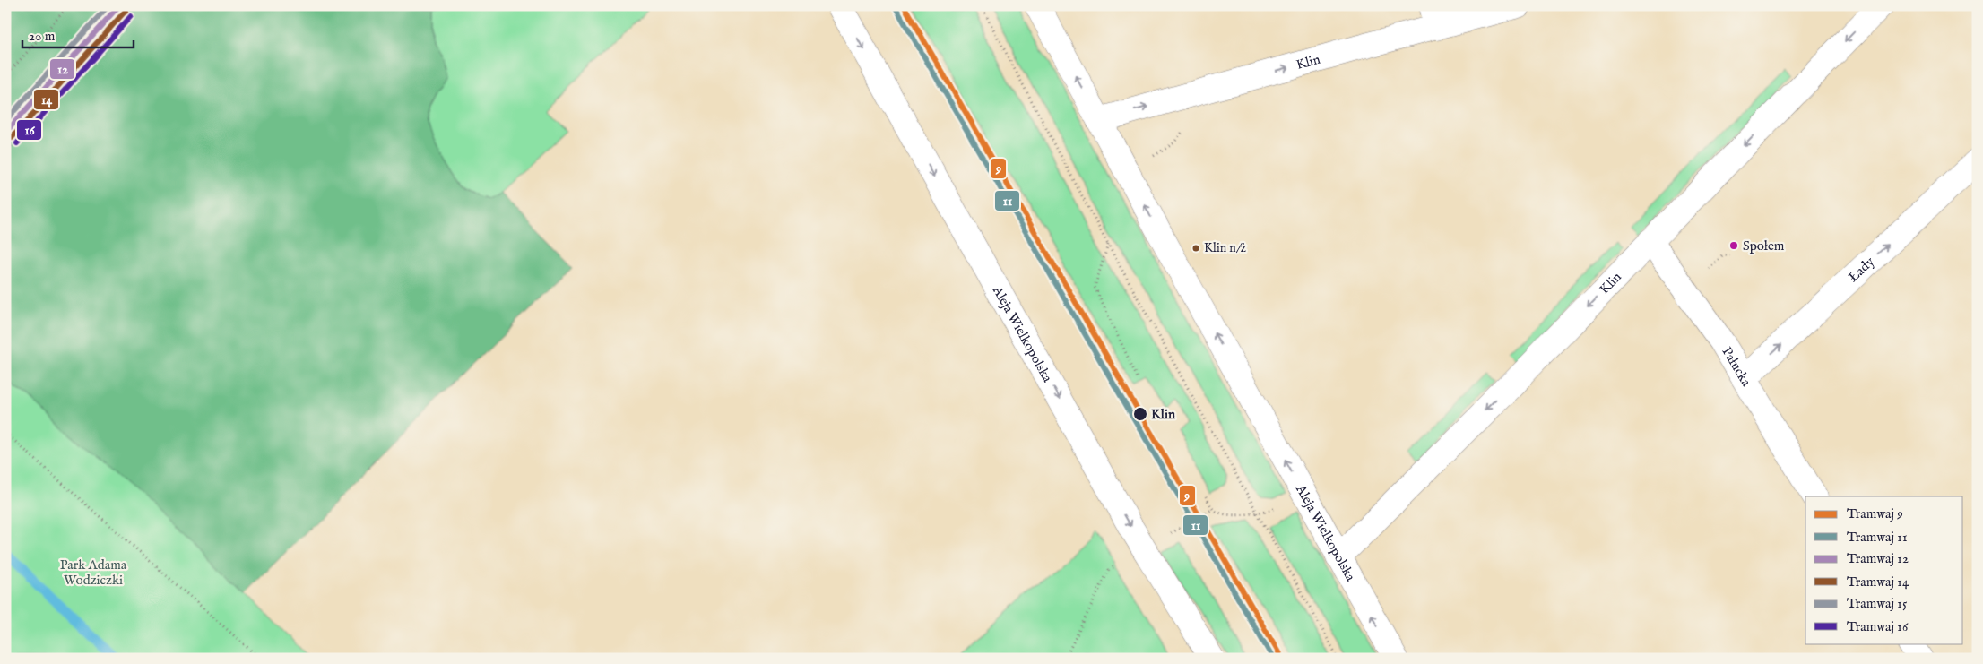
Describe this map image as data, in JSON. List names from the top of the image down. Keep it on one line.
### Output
{"streets":{"street":["Klin","Łady","Aleja Wielkopolska","Pałucka"]},"crossings":[["Klin","Aleja Wielkopolska"],["Klin","Pałucka"],["Łady","Pałucka"]],"one_way":["Łady"],"parks":["Park Adama Wodziczki"],"places":["Społem","Klin n/ż","Klin"],"lines":["tram line 9","tram line 12","tram line 15","tram line 11","tram line 14","tram line 16"],"legend":["Tramwaj 9","Tramwaj 11","Tramwaj 12","Tramwaj 14","Tramwaj 15","Tramwaj 16"],"scale_bar":"20 m"}
